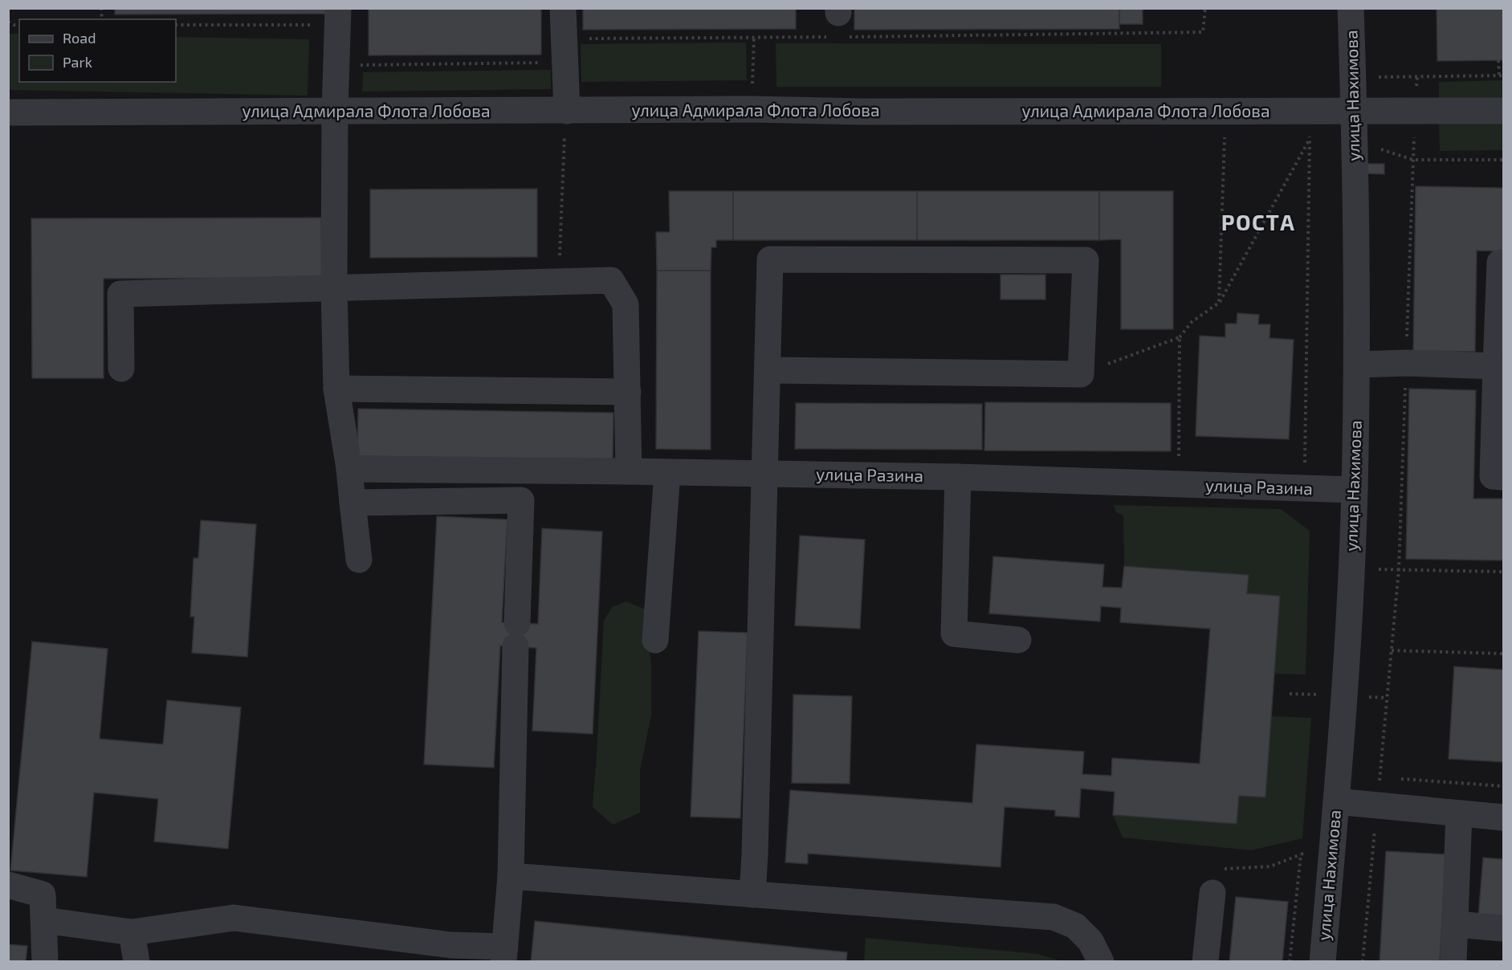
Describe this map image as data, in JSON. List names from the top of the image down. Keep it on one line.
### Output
{"streets":{"street":["улица Нахимова","улица Адмирала Флота Лобова","улица Разина"]},"crossings":[["улица Нахимова","улица Адмирала Флота Лобова"],["улица Нахимова","улица Разина"]],"districts":["РОСТА"],"legend":["Road","Park"]}
